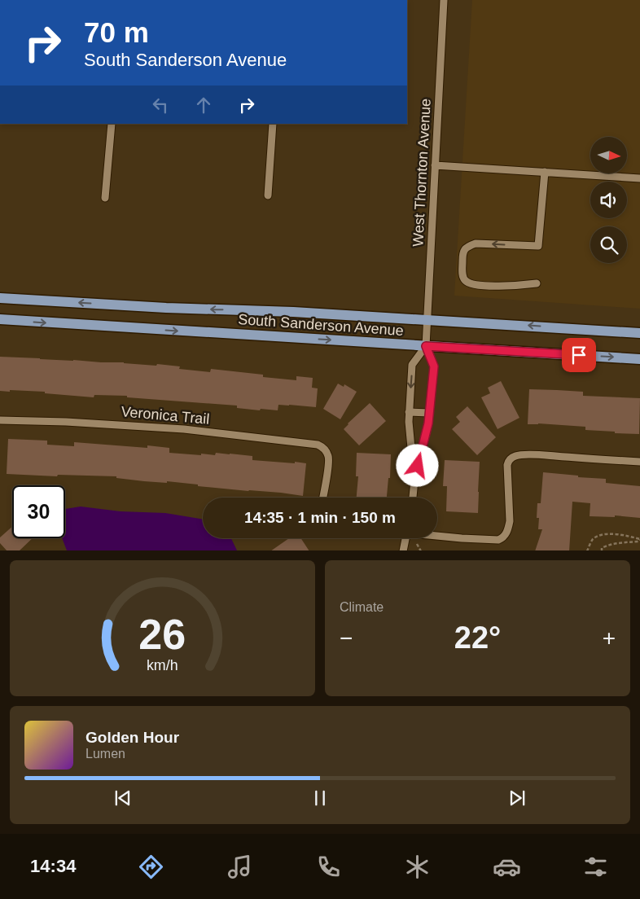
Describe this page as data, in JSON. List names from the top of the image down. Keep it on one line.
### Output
{"streets":{"main road":["South Sanderson Avenue"],"street":["West Thornton Avenue","Veronica Trail"]},"crossings":[["West Thornton Avenue","South Sanderson Avenue"]],"north":"right","page":{"turn":["70 m","South Sanderson Avenue"],"limit":"30","trip":"14:35 · 1 min · 150 m","tile":"Climate","heat":["−","22°","+"],"song":["Golden Hour","Lumen"],"tabs":"14:34","gauge":["26","km/h"]}}
